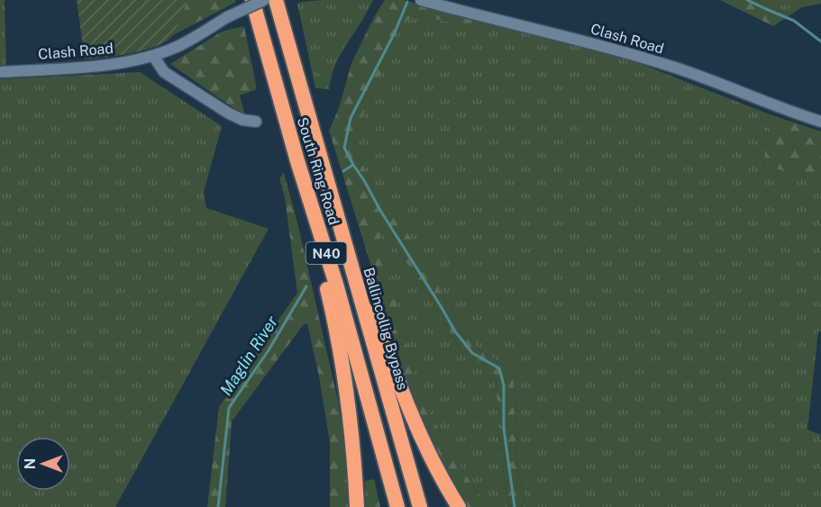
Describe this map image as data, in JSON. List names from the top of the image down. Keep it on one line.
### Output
{"streets":{"highway":["South Ring Road","N40","Ballincollig Bypass"],"street":["Clash Road"]},"crossings":[["South Ring Road","Ballincollig Bypass"]],"water":["Maglin River"],"north":"left"}
